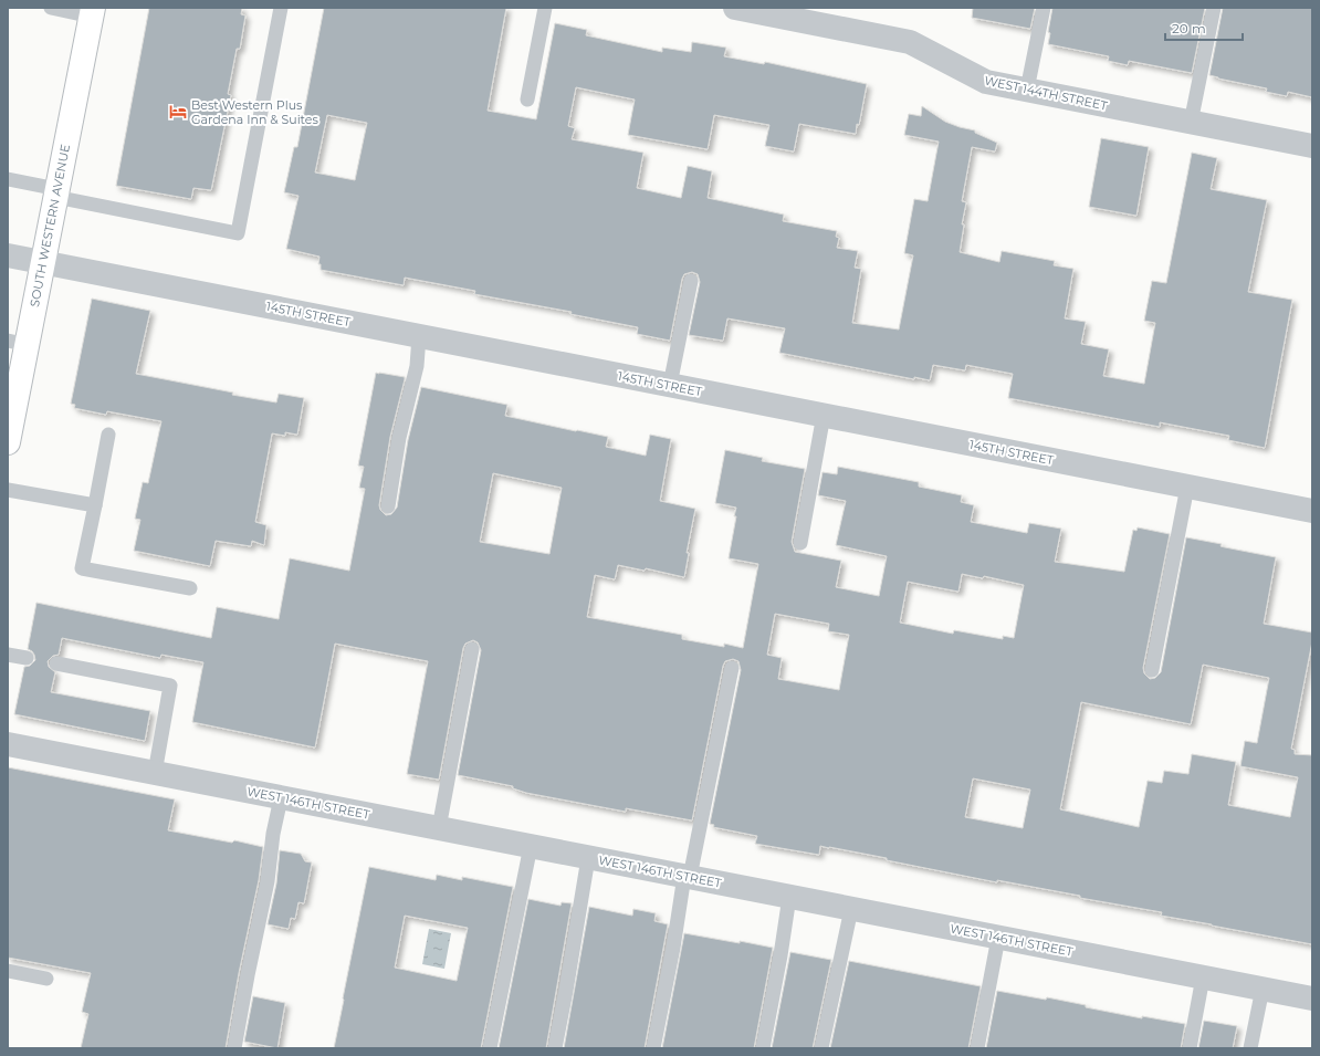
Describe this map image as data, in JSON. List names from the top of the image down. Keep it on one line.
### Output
{"streets":{"main road":["SOUTH WESTERN AVENUE"],"street":["WEST 144TH STREET","145TH STREET","WEST 146TH STREET"]},"crossings":[["SOUTH WESTERN AVENUE","145TH STREET"]],"places":{"hotel":["Best Western Plus Gardena Inn & Suites"]},"scale_bar":"20 m"}
